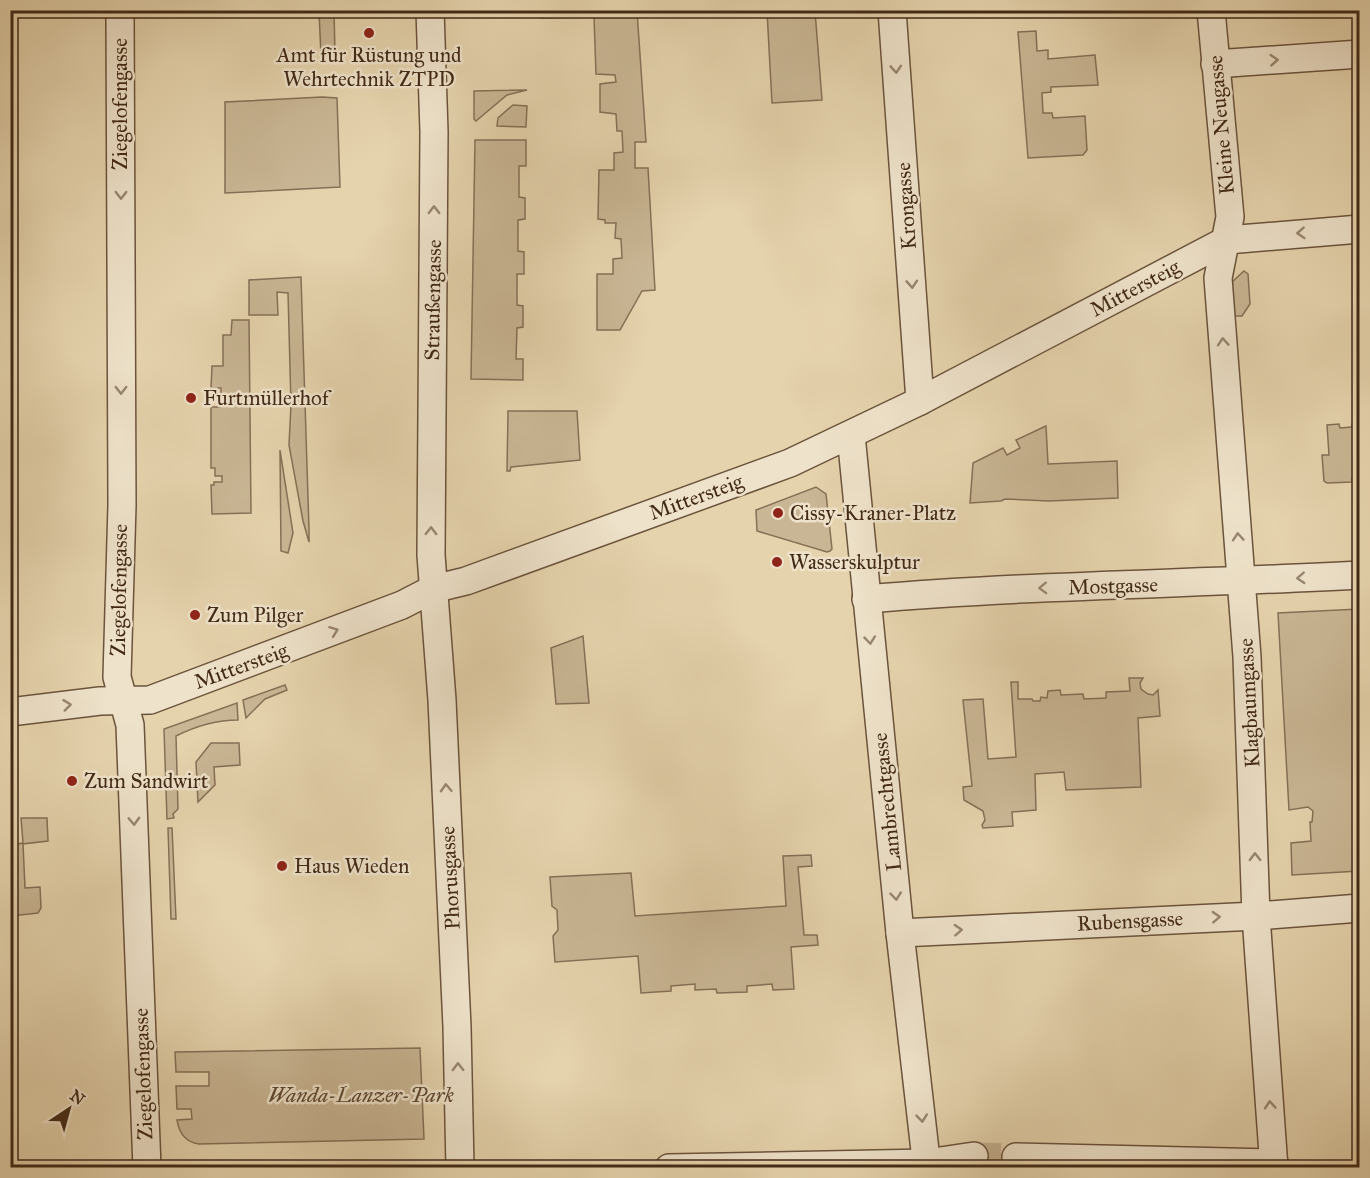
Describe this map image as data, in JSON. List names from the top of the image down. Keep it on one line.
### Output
{"streets":{"street":["Ziegelofengasse","Kleine Neugasse","Krongasse","Mittersteig","Straußengasse","Mostgasse","Klagbaumgasse","Lambrechtgasse","Phorusgasse","Rubensgasse"]},"crossings":[["Ziegelofengasse","Mittersteig"],["Kleine Neugasse","Mittersteig"],["Kleine Neugasse","Klagbaumgasse"],["Krongasse","Mittersteig"],["Mittersteig","Straußengasse"],["Mittersteig","Klagbaumgasse"],["Mittersteig","Lambrechtgasse"],["Mittersteig","Phorusgasse"],["Straußengasse","Phorusgasse"],["Mostgasse","Klagbaumgasse"],["Mostgasse","Lambrechtgasse"],["Klagbaumgasse","Rubensgasse"],["Lambrechtgasse","Rubensgasse"]],"one_way":["Ziegelofengasse","Krongasse","Straußengasse","Mostgasse","Klagbaumgasse","Lambrechtgasse","Phorusgasse"],"parks":["Wanda-Lanzer-Park"],"places":["Amt für Rüstung und Wehrtechnik ZTPD","Furtmüllerhof","Cissy-Kraner-Platz","Wasserskulptur","Zum Pilger","Zum Sandwirt","Haus Wieden"],"north":"top right"}
